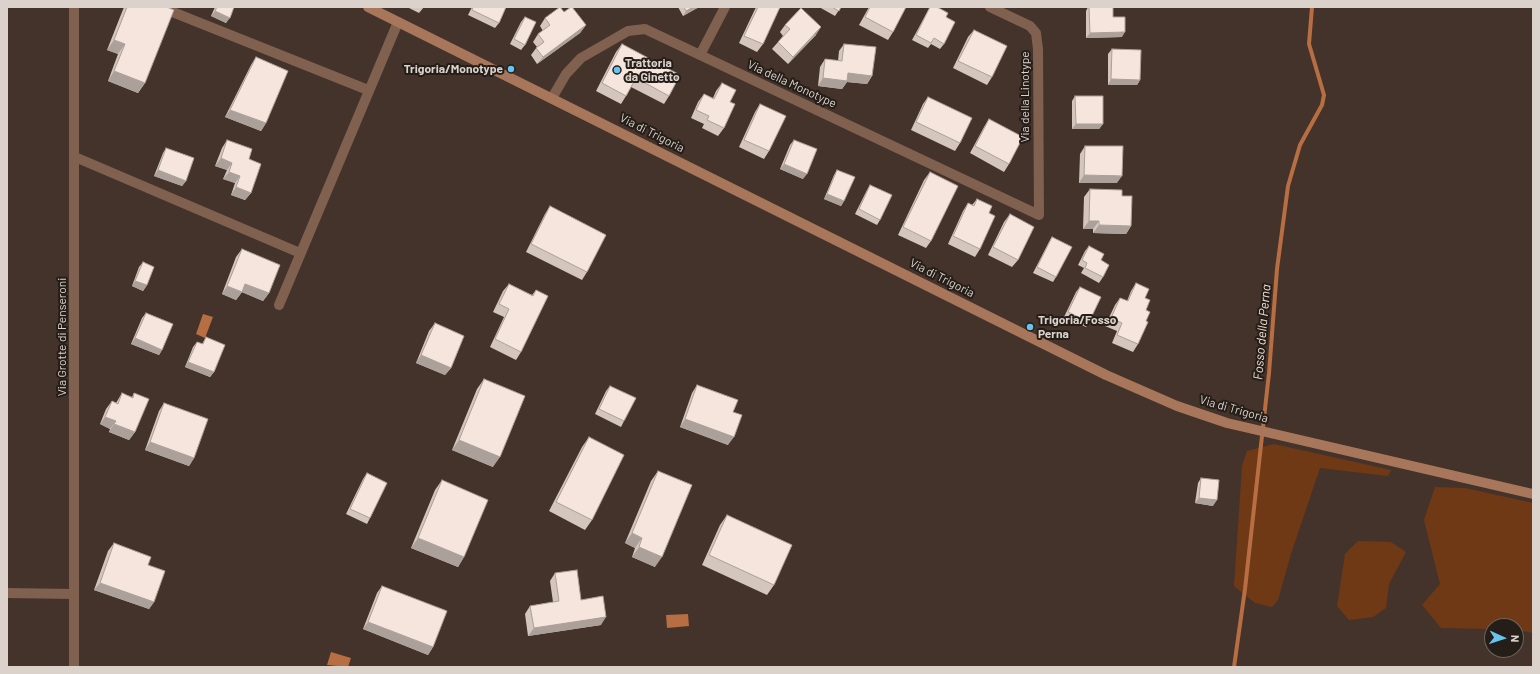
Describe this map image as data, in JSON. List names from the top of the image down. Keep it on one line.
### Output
{"streets":{"street":["Via della Monotype","Via della Linotype","Via di Trigoria","Via Grotte di Penseroni"]},"crossings":[["Via della Monotype","Via della Linotype"],["Via della Monotype","Via di Trigoria"]],"water":["Fosso della Perna"],"places":["Trigoria/Monotype","Trattoria da Ginetto","Trigoria/Fosso Perna"],"north":"right"}
